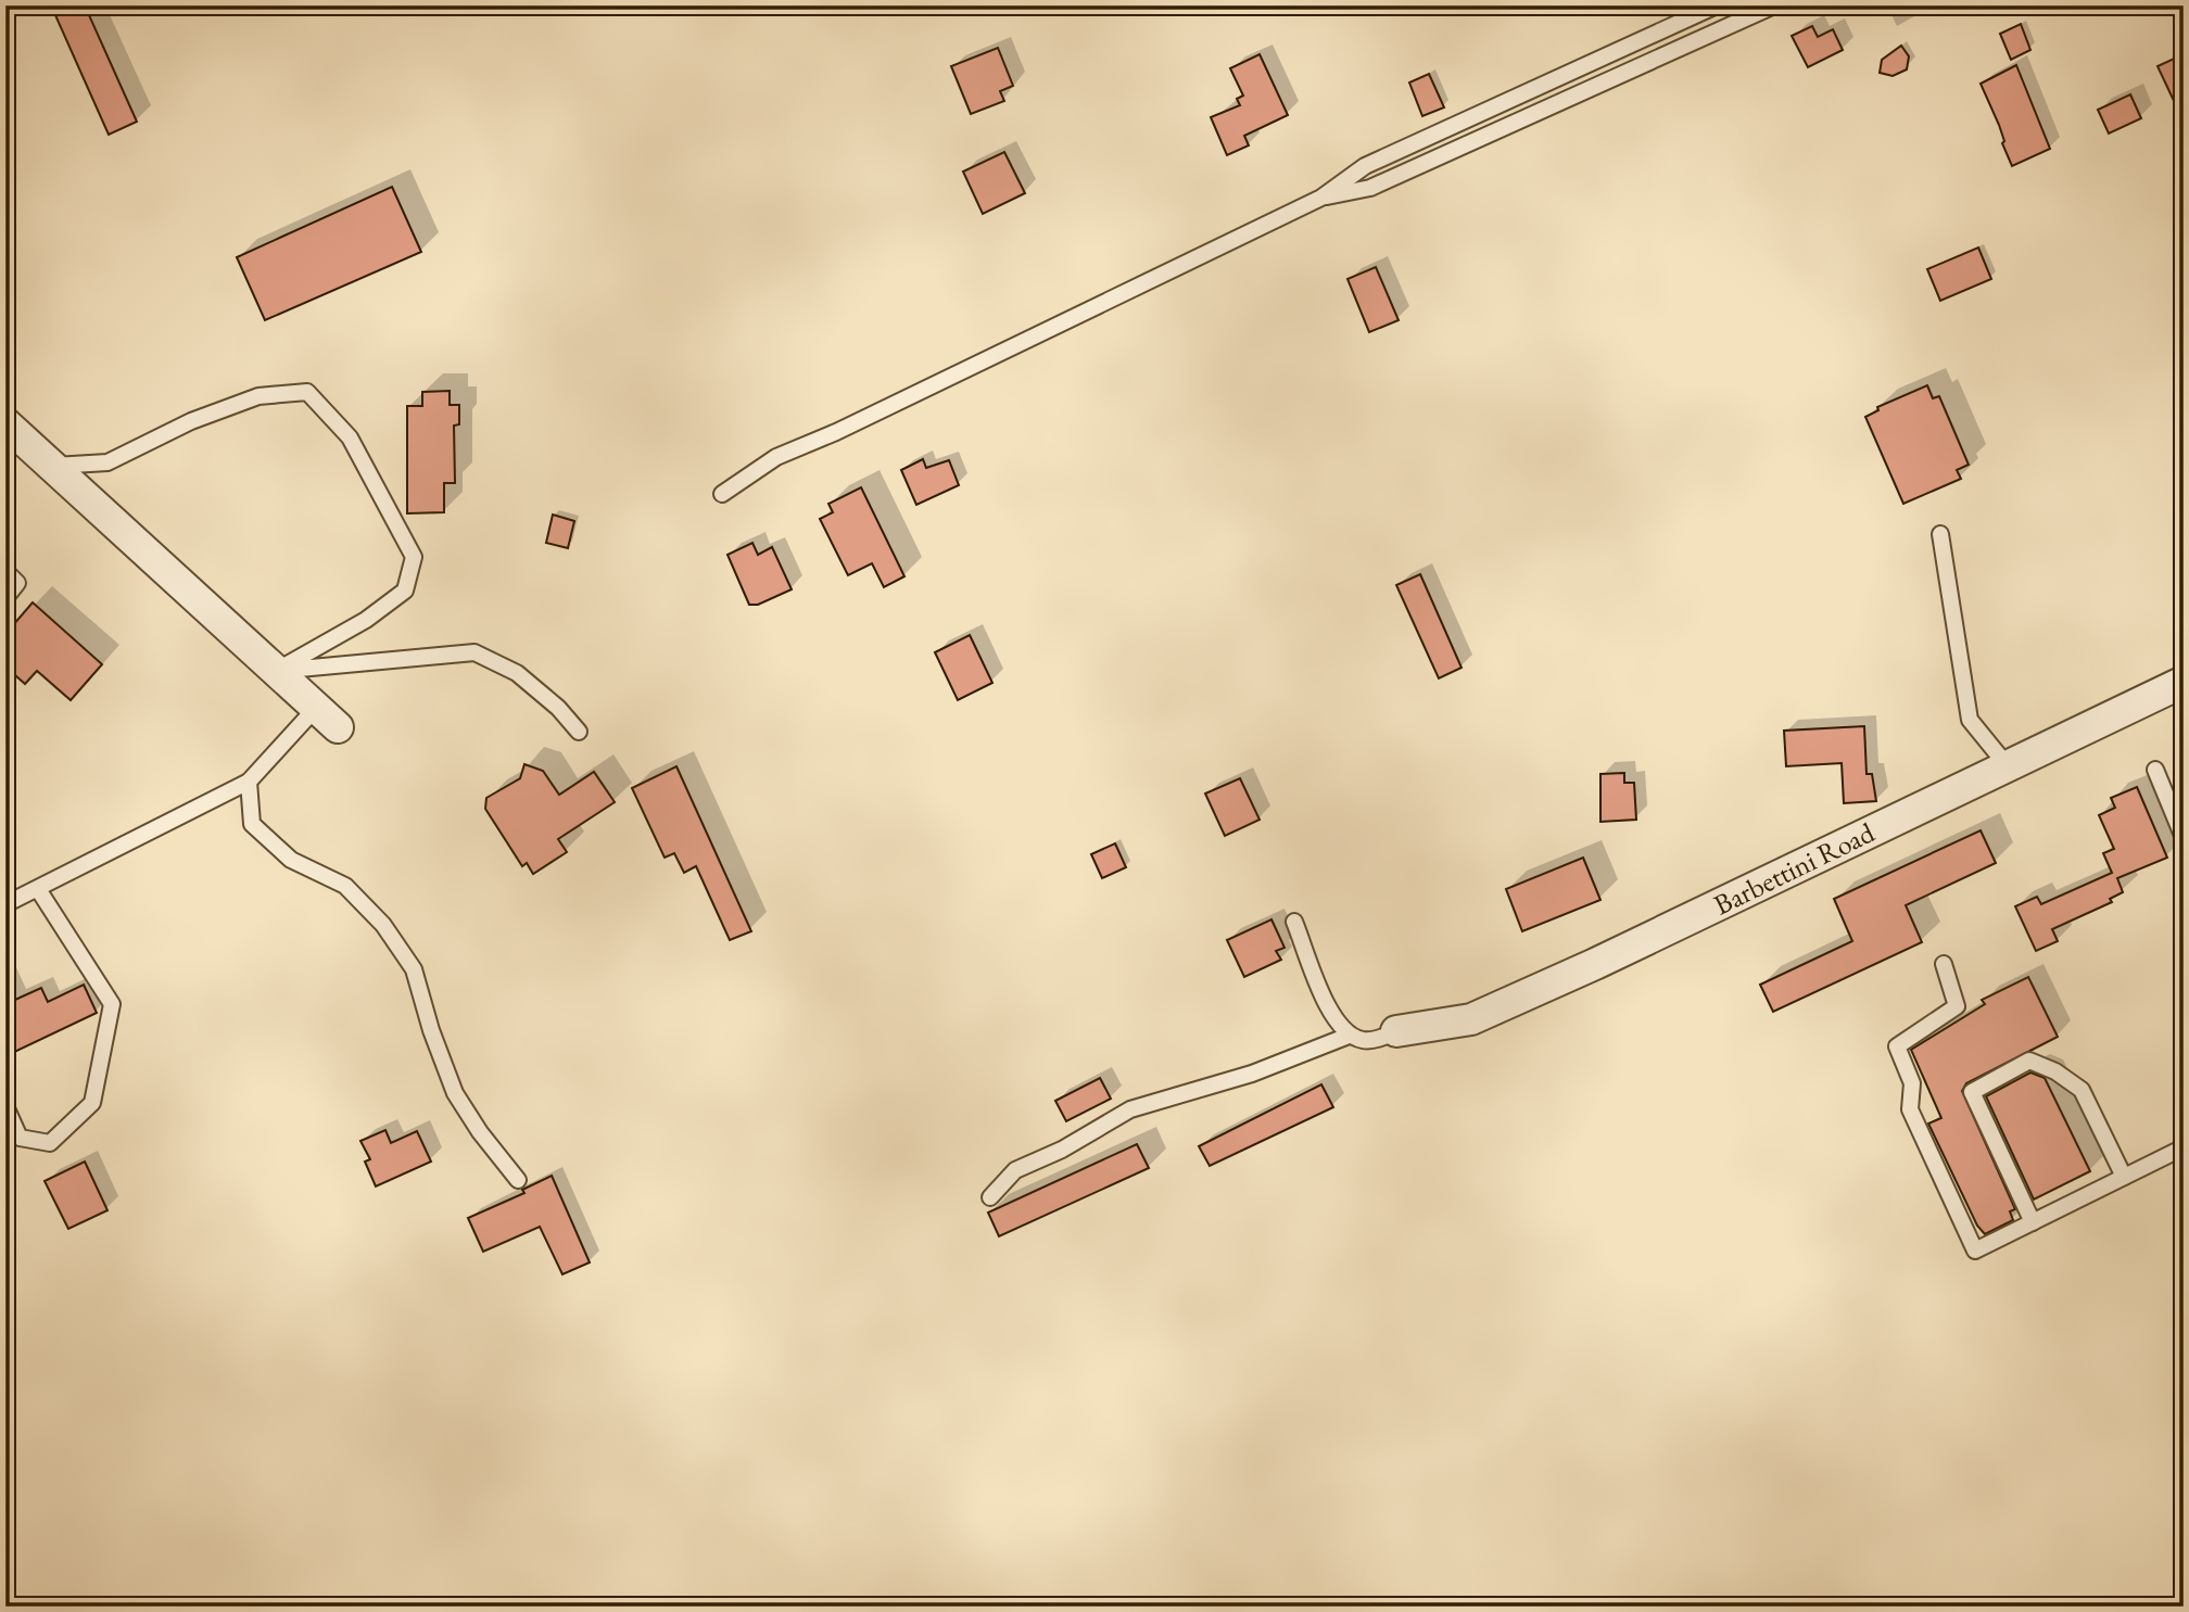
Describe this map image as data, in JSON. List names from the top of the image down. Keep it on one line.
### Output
{"streets":{"street":["Barbettini Road"]}}
